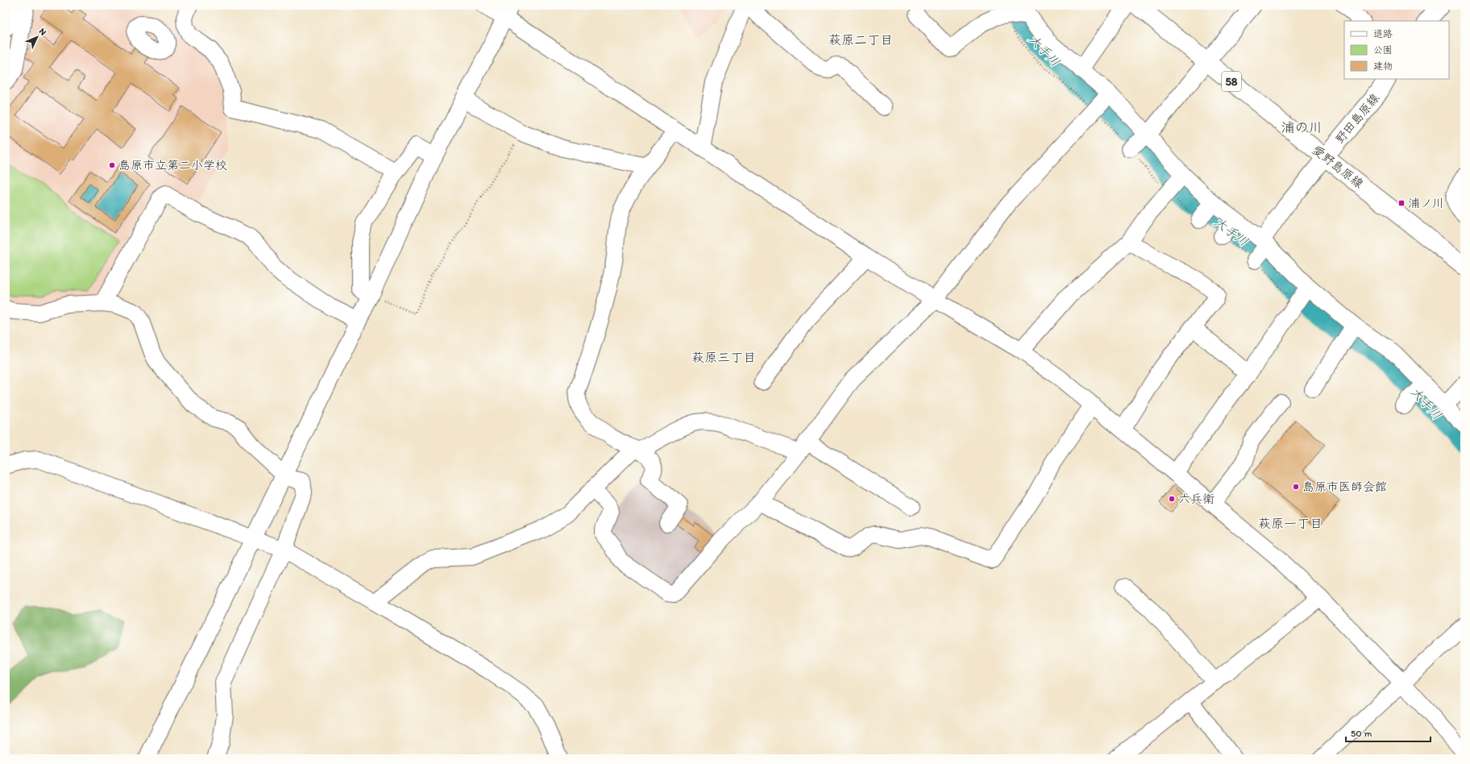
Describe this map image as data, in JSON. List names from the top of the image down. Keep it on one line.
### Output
{"streets":{"main road":["58","野田島原線","愛野島原線"]},"crossings":[["野田島原線","愛野島原線"]],"districts":["萩原二丁目","浦の川","萩原三丁目","萩原一丁目"],"water":["大手川"],"places":{"other":["島原市立第二小学校","島原市医師会館","六兵衛"],"transit":["浦ノ川"]},"legend":["道路","公園","建物"],"scale_bar":"50 m","north":"top right"}
